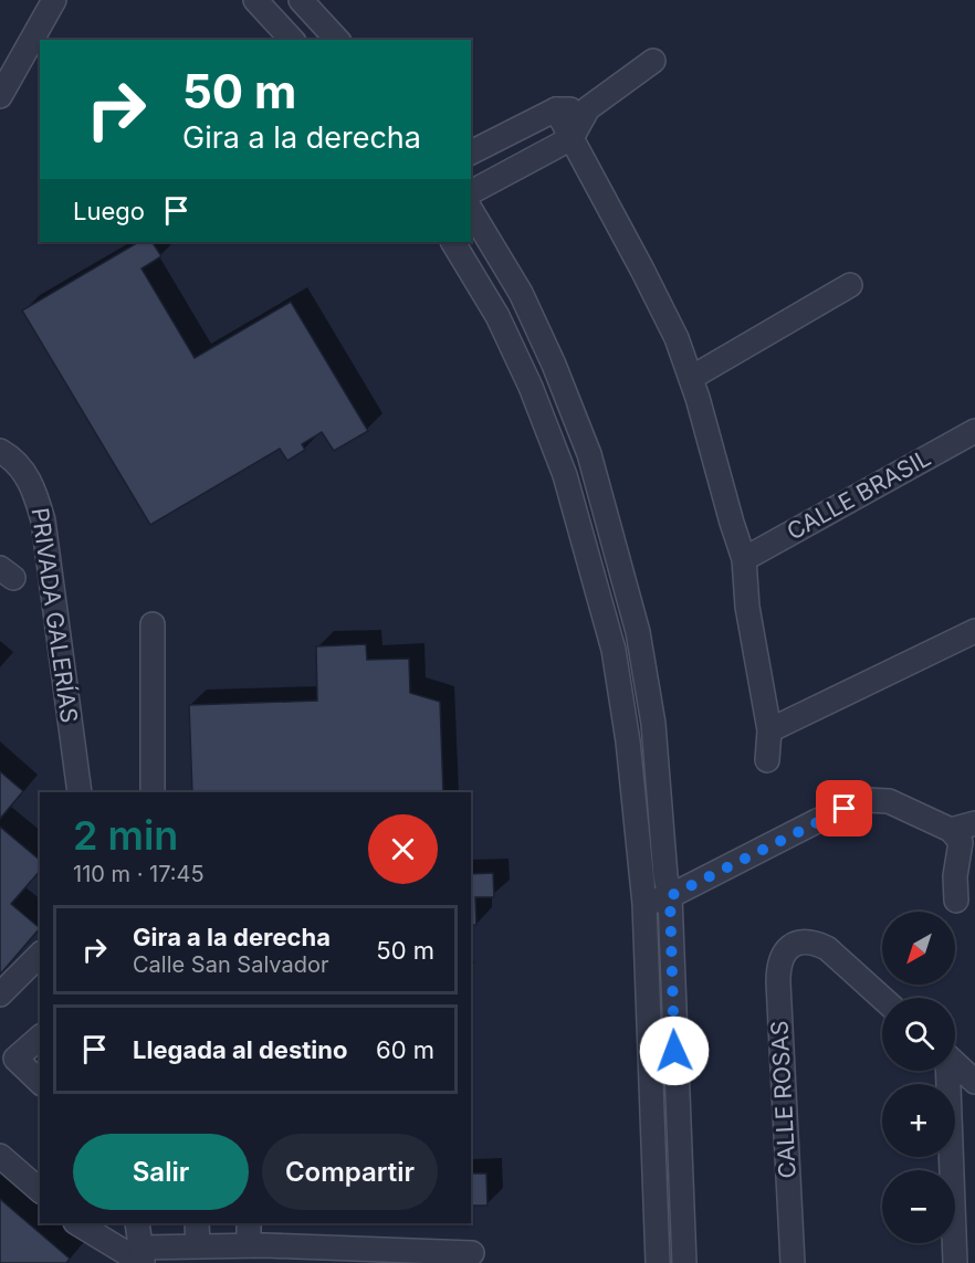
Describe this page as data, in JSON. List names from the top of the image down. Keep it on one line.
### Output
{"streets":{"street":["CALLE BRASIL","PRIVADA GALERÍAS","CALLE ROSAS"]},"north":"bottom left","page":{"turn":["50 m","Gira a la derecha"],"then":"Luego","heading":["2 min","110 m · 17:45"],"list":[{"name":"Gira a la derecha","note":"Calle San Salvador","value":"50 m"},{"name":"Llegada al destino","value":"60 m"}],"map_buttons":["+","−"],"buttons":["Salir","Compartir"]}}
